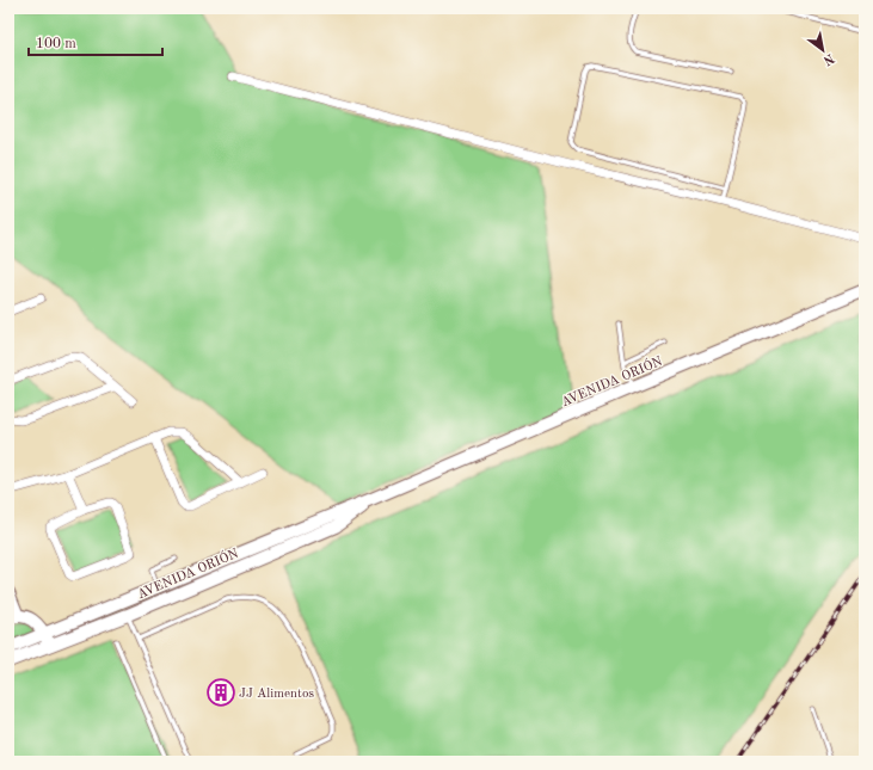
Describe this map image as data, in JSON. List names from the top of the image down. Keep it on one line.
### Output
{"streets":{"street":["AVENIDA ORIÓN"]},"places":{"building":["JJ Alimentos"]},"scale_bar":"100 m","north":"bottom right"}
